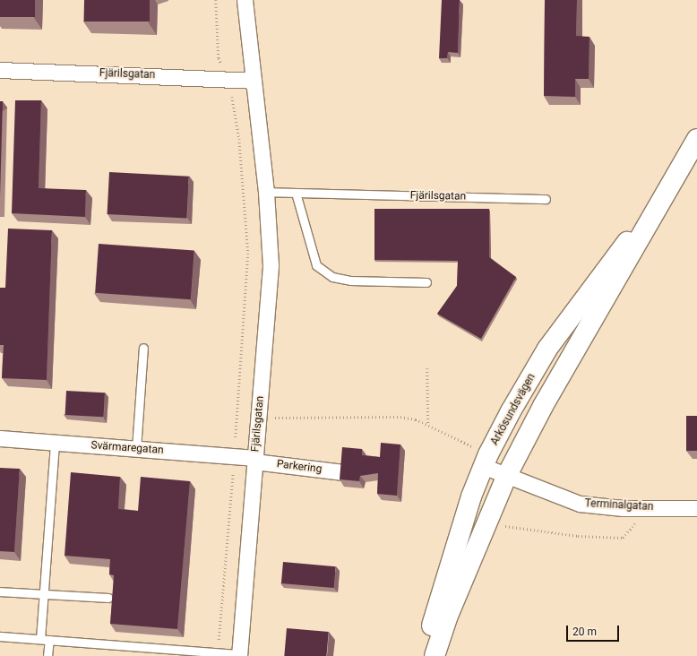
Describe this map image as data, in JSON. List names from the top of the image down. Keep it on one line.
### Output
{"streets":{"main road":["Arkösundsvägen"],"street":["Fjärilsgatan","Svärmaregatan","Parkering","Terminalgatan"]},"crossings":[["Fjärilsgatan","Svärmaregatan"],["Fjärilsgatan","Parkering"],["Arkösundsvägen","Terminalgatan"],["Svärmaregatan","Parkering"]],"scale_bar":"20 m"}
